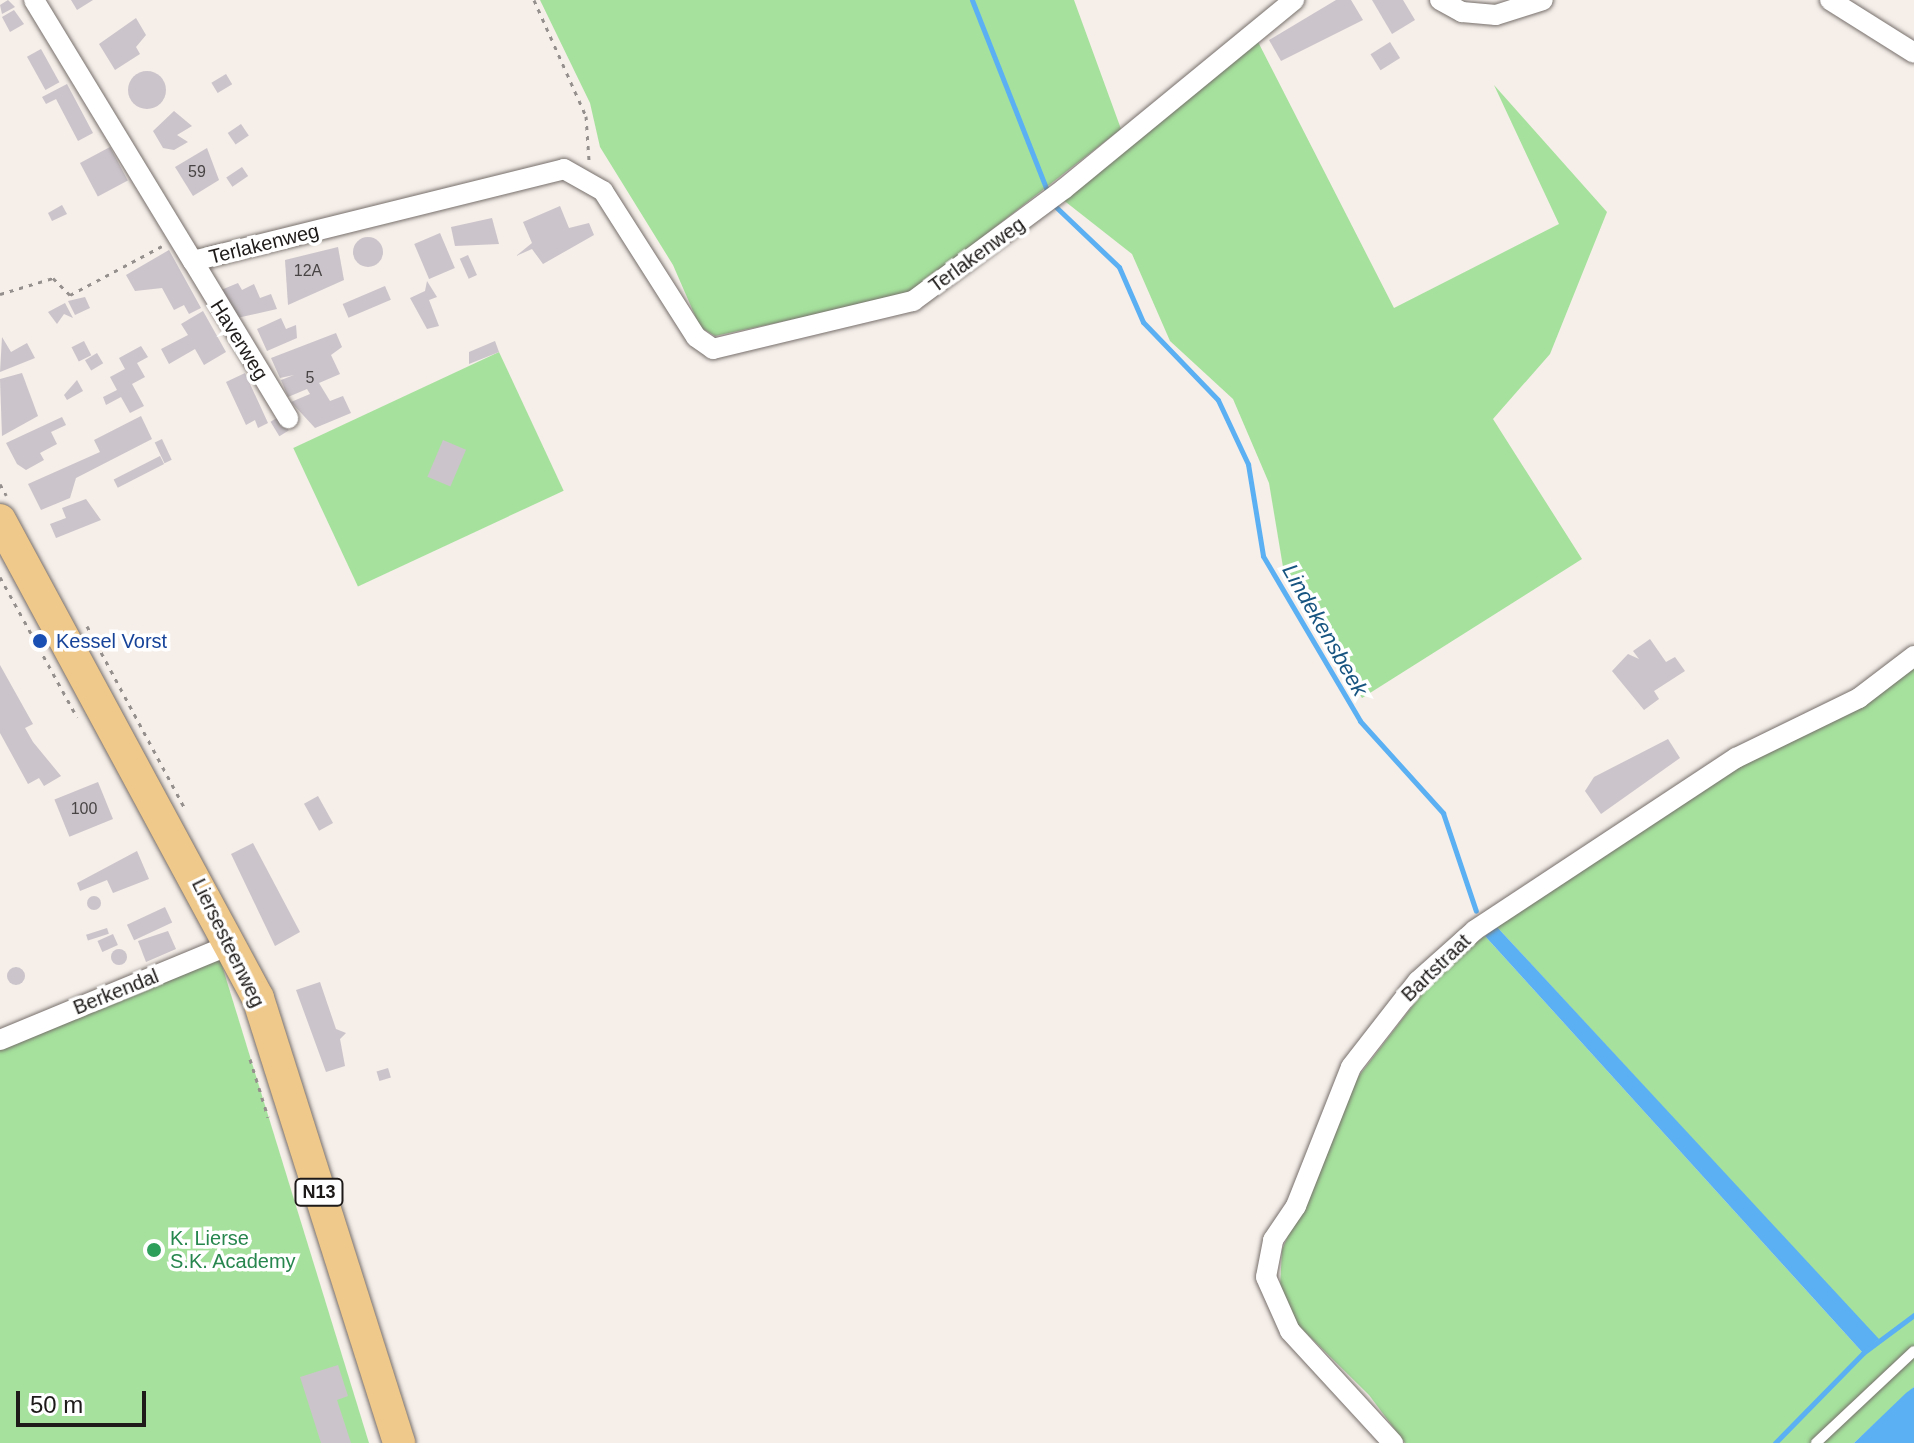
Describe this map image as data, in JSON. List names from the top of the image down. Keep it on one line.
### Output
{"streets":{"main road":["Liersesteenweg","N13"],"street":["Terlakenweg","Haverweg","Bartstraat","Berkendal"]},"crossings":[["Terlakenweg","Haverweg"],["Liersesteenweg","Berkendal"]],"water":["Lindekensbeek"],"places":["Kessel Vorst","K. Lierse S.K. Academy"],"house_numbers":["59","12A","5","100"],"scale_bar":"50 m"}
